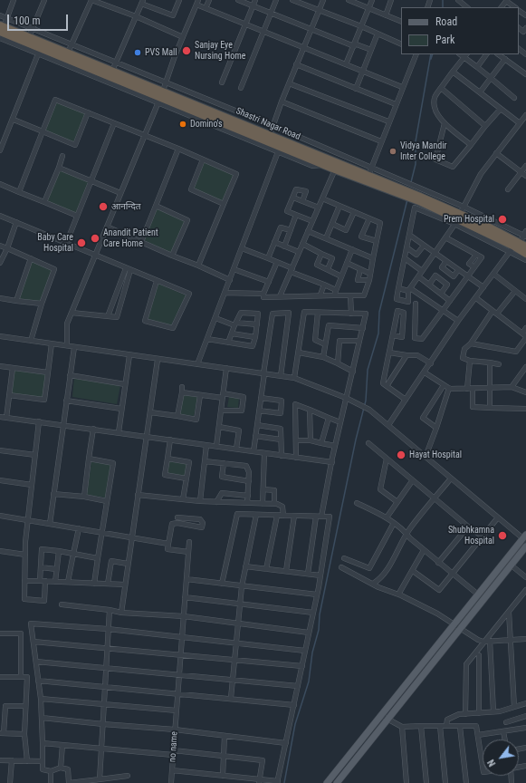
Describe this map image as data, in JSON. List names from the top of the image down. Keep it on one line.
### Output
{"streets":{"highway":["Shastri Nagar Road"],"street":["no name"]},"places":["Sanjay Eye Nursing Home","PVS Mall","Domino's","Vidya Mandir Inter College","आनन्दित","Prem Hospital","Anandit Patient Care Home","Baby Care Hospital","Hayat Hospital","Shubhkamna Hospital"],"legend":["Road","Park"],"scale_bar":"100 m","north":"bottom left"}
